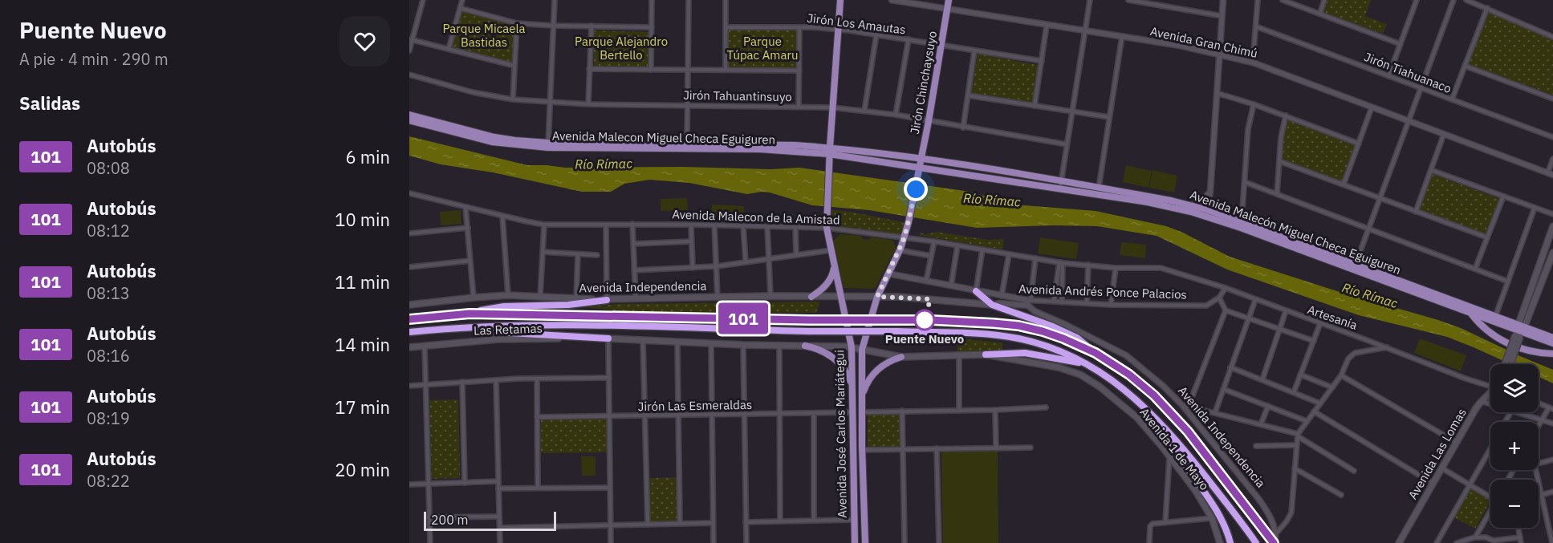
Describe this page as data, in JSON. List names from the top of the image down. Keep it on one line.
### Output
{"streets":{"main road":["Jirón Chinchaysuyo","Avenida Malecon Miguel Checa Eguiguren","Avenida Malecón Miguel Checa Eguiguren","Avenida Independencia","Las Retamas","Avenida José Carlos Mariátegui","Avenida 1 de Mayo","Avenida Las Lomas"],"street":["Jirón Los Amautas","Avenida Gran Chimú","Jirón Tiahuanaco","Jirón Tahuantinsuyo","Avenida Malecon de la Amistad","Avenida Andrés Ponce Palacios","Artesanía","Jirón Las Esmeraldas"]},"crossings":[["Jirón Los Amautas","Jirón Chinchaysuyo"],["Jirón Los Amautas","Avenida José Carlos Mariátegui"],["Avenida Gran Chimú","Jirón Chinchaysuyo"],["Jirón Chinchaysuyo","Jirón Tahuantinsuyo"],["Jirón Chinchaysuyo","Avenida Malecon Miguel Checa Eguiguren"],["Jirón Chinchaysuyo","Avenida Malecón Miguel Checa Eguiguren"],["Jirón Chinchaysuyo","Avenida José Carlos Mariátegui"],["Jirón Tahuantinsuyo","Avenida José Carlos Mariátegui"],["Avenida Malecon Miguel Checa Eguiguren","Avenida Malecón Miguel Checa Eguiguren"],["Avenida Malecon Miguel Checa Eguiguren","Avenida José Carlos Mariátegui"],["Avenida Malecon de la Amistad","Artesanía"],["Avenida Malecon de la Amistad","Avenida José Carlos Mariátegui"],["Avenida Malecón Miguel Checa Eguiguren","Avenida José Carlos Mariátegui"],["Avenida Independencia","Avenida Andrés Ponce Palacios"],["Avenida Independencia","Avenida José Carlos Mariátegui"],["Avenida Andrés Ponce Palacios","Avenida José Carlos Mariátegui"],["Las Retamas","Avenida 1 de Mayo"],["Jirón Las Esmeraldas","Avenida José Carlos Mariátegui"],["Avenida José Carlos Mariátegui","Avenida 1 de Mayo"]],"water":["Río Rímac"],"parks":["Parque Micaela Bastidas","Parque Alejandro Bertello","Parque Túpac Amaru"],"places":["Puente Nuevo"],"lines":["bus line 101"],"scale_bar":"200 m","page":{"heading":[["Puente Nuevo","A pie · 4 min · 290 m"],"Salidas"],"on_map":"101","list":[{"mark":"101","name":"Autobús","note":"08:08","value":"6 min"},{"mark":"101","name":"Autobús","note":"08:12","value":"10 min"},{"mark":"101","name":"Autobús","note":"08:13","value":"11 min"},{"mark":"101","name":"Autobús","note":"08:16","value":"14 min"},{"mark":"101","name":"Autobús","note":"08:19","value":"17 min"},{"mark":"101","name":"Autobús","note":"08:22","value":"20 min"}],"map_buttons":["+","−"],"scale":"200 m"}}
